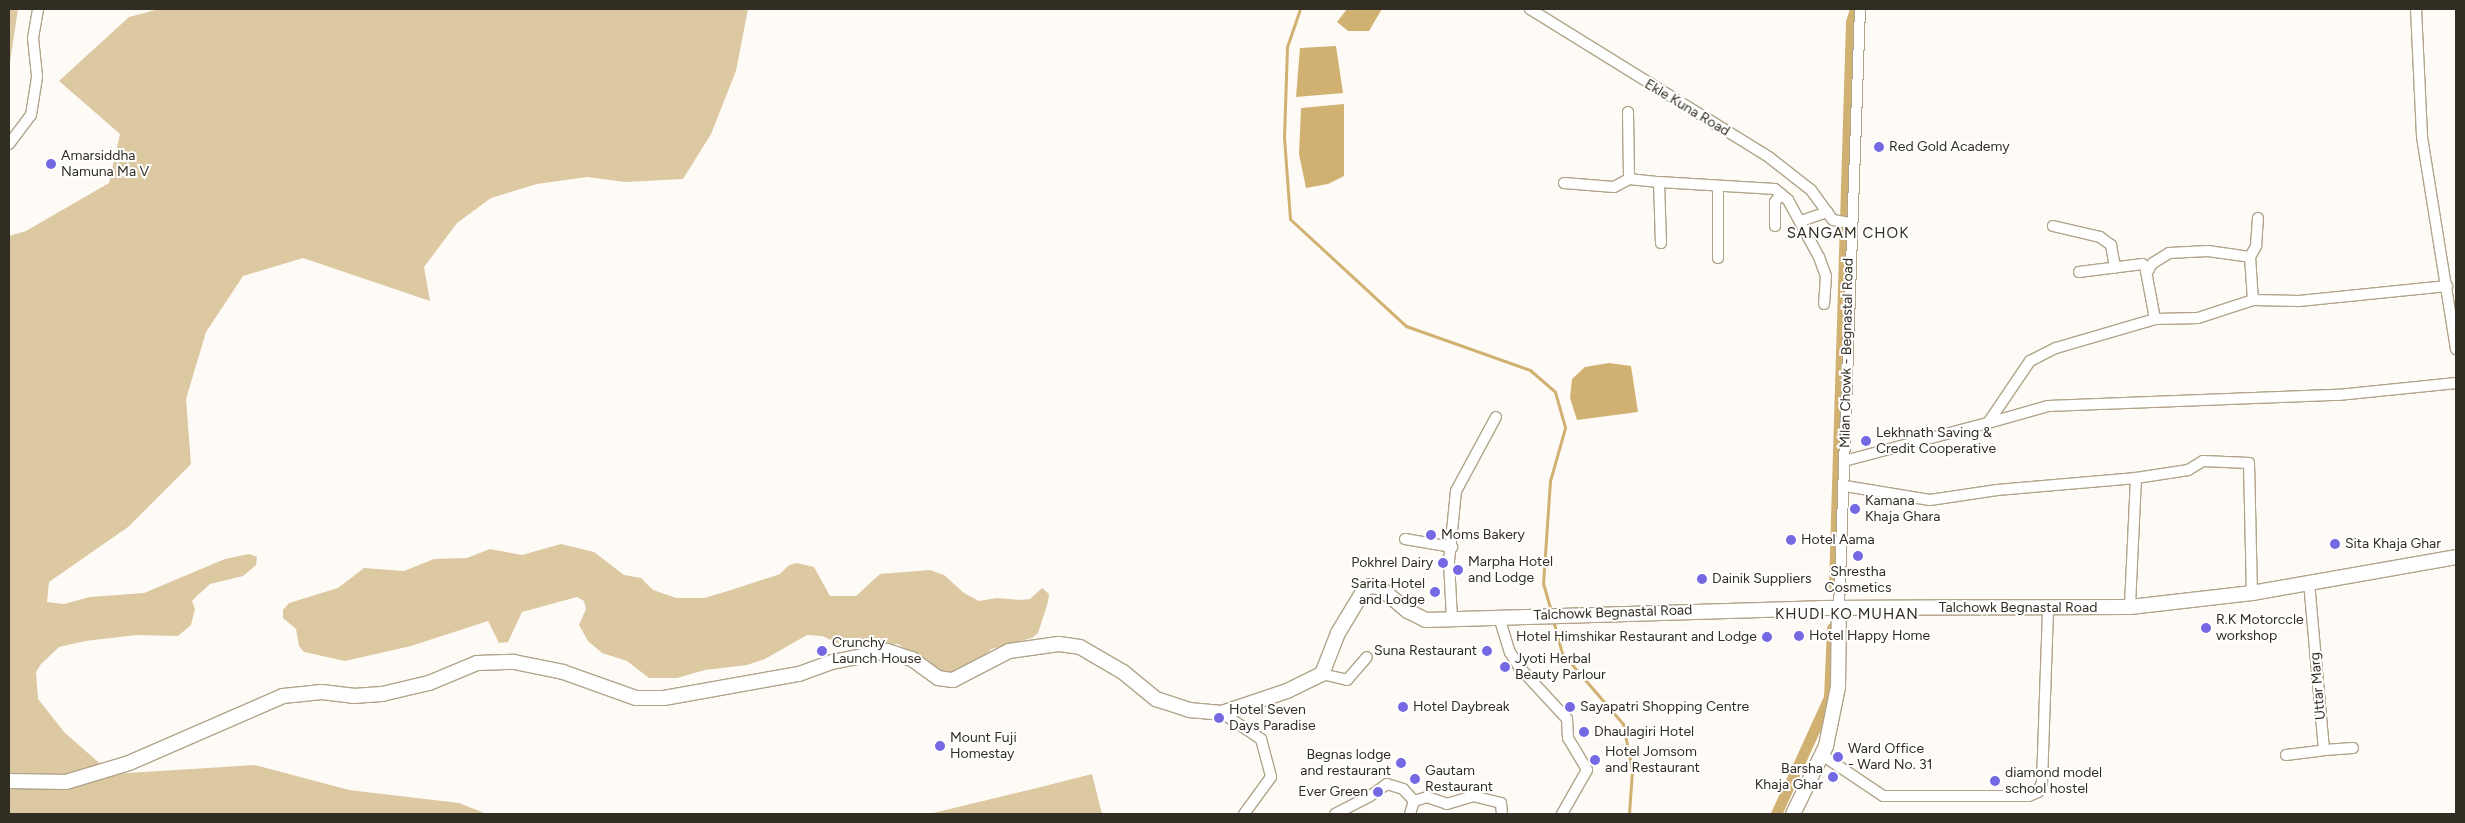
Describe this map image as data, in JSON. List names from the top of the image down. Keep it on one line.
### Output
{"streets":{"main road":["Talchowk Begnastal Road"],"street":["Ekle Kuna Road","Milan Chowk - Begnastal Road","Uttar Marg"]},"crossings":[["Milan Chowk - Begnastal Road","Talchowk Begnastal Road"],["Talchowk Begnastal Road","Uttar Marg"]],"districts":["SANGAM CHOK","KHUDI KO MUHAN"],"places":["Red Gold Academy","Amarsiddha Namuna Ma V","Lekhnath Saving & Credit Cooperative","Kamana Khaja Ghara","Moms Bakery","Hotel Aama","Sita Khaja Ghar","Shrestha Cosmetics","Pokhrel Dairy","Marpha Hotel and Lodge","Dainik Suppliers","Sarita Hotel and Lodge","R.K Motorccle workshop","Hotel Happy Home","Hotel Himshikar Restaurant and Lodge","Crunchy Launch House","Suna Restaurant","Jyoti Herbal Beauty Parlour","Hotel Daybreak","Sayapatri Shopping Centre","Hotel Seven Days Paradise","Dhaulagiri Hotel","Mount Fuji Homestay","Ward Office - Ward No. 31","Hotel Jomsom and Restaurant","Begnas lodge and restaurant","Barsha Khaja Ghar","Gautam Restaurant","diamond model school hostel","Ever Green"]}
